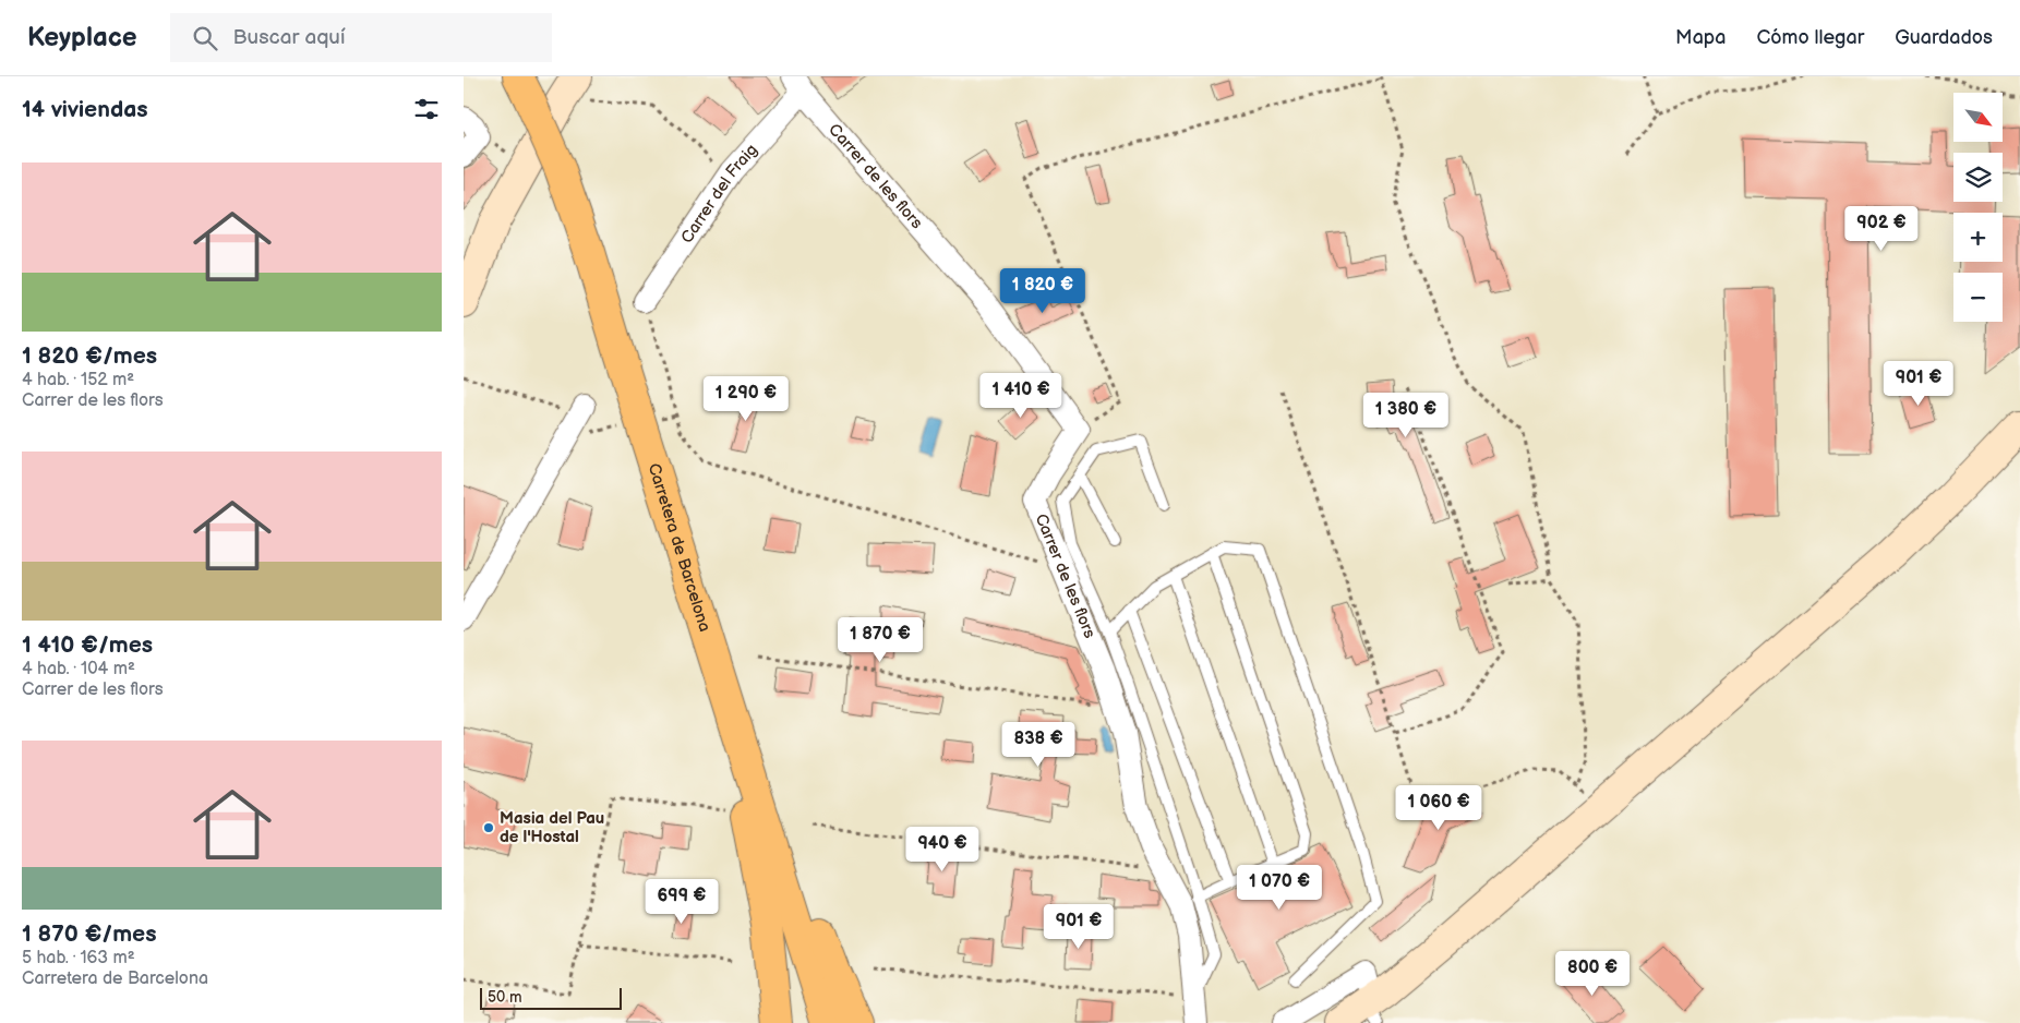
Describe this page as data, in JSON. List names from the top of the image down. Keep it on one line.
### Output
{"streets":{"highway":["Carretera de Barcelona"],"street":["Carrer de les flors","Carrer del Fraig"]},"crossings":[["Carrer de les flors","Carrer del Fraig"]],"places":["Masia del Pau de l'Hostal"],"scale_bar":"50 m","north":"bottom right","page":{"header":"Keyplace","search":"Buscar aquí","nav":["Mapa","Cómo llegar","Guardados"],"heading":"14 viviendas","map_buttons":["+","−"],"list":[{"name":"1 820 €/mes","note":"4 hab. · 152 m² · Carrer de les flors"},{"name":"1 410 €/mes","note":"4 hab. · 104 m² · Carrer de les flors"},{"name":"1 870 €/mes","note":"5 hab. · 163 m² · Carretera de Barcelona"}],"price":["902 €","1 820 €","901 €","1 410 €","1 290 €","1 380 €","1 870 €","838 €","1 060 €","940 €","1 070 €","699 €","901 €","800 €"],"scale":"50 m"}}
